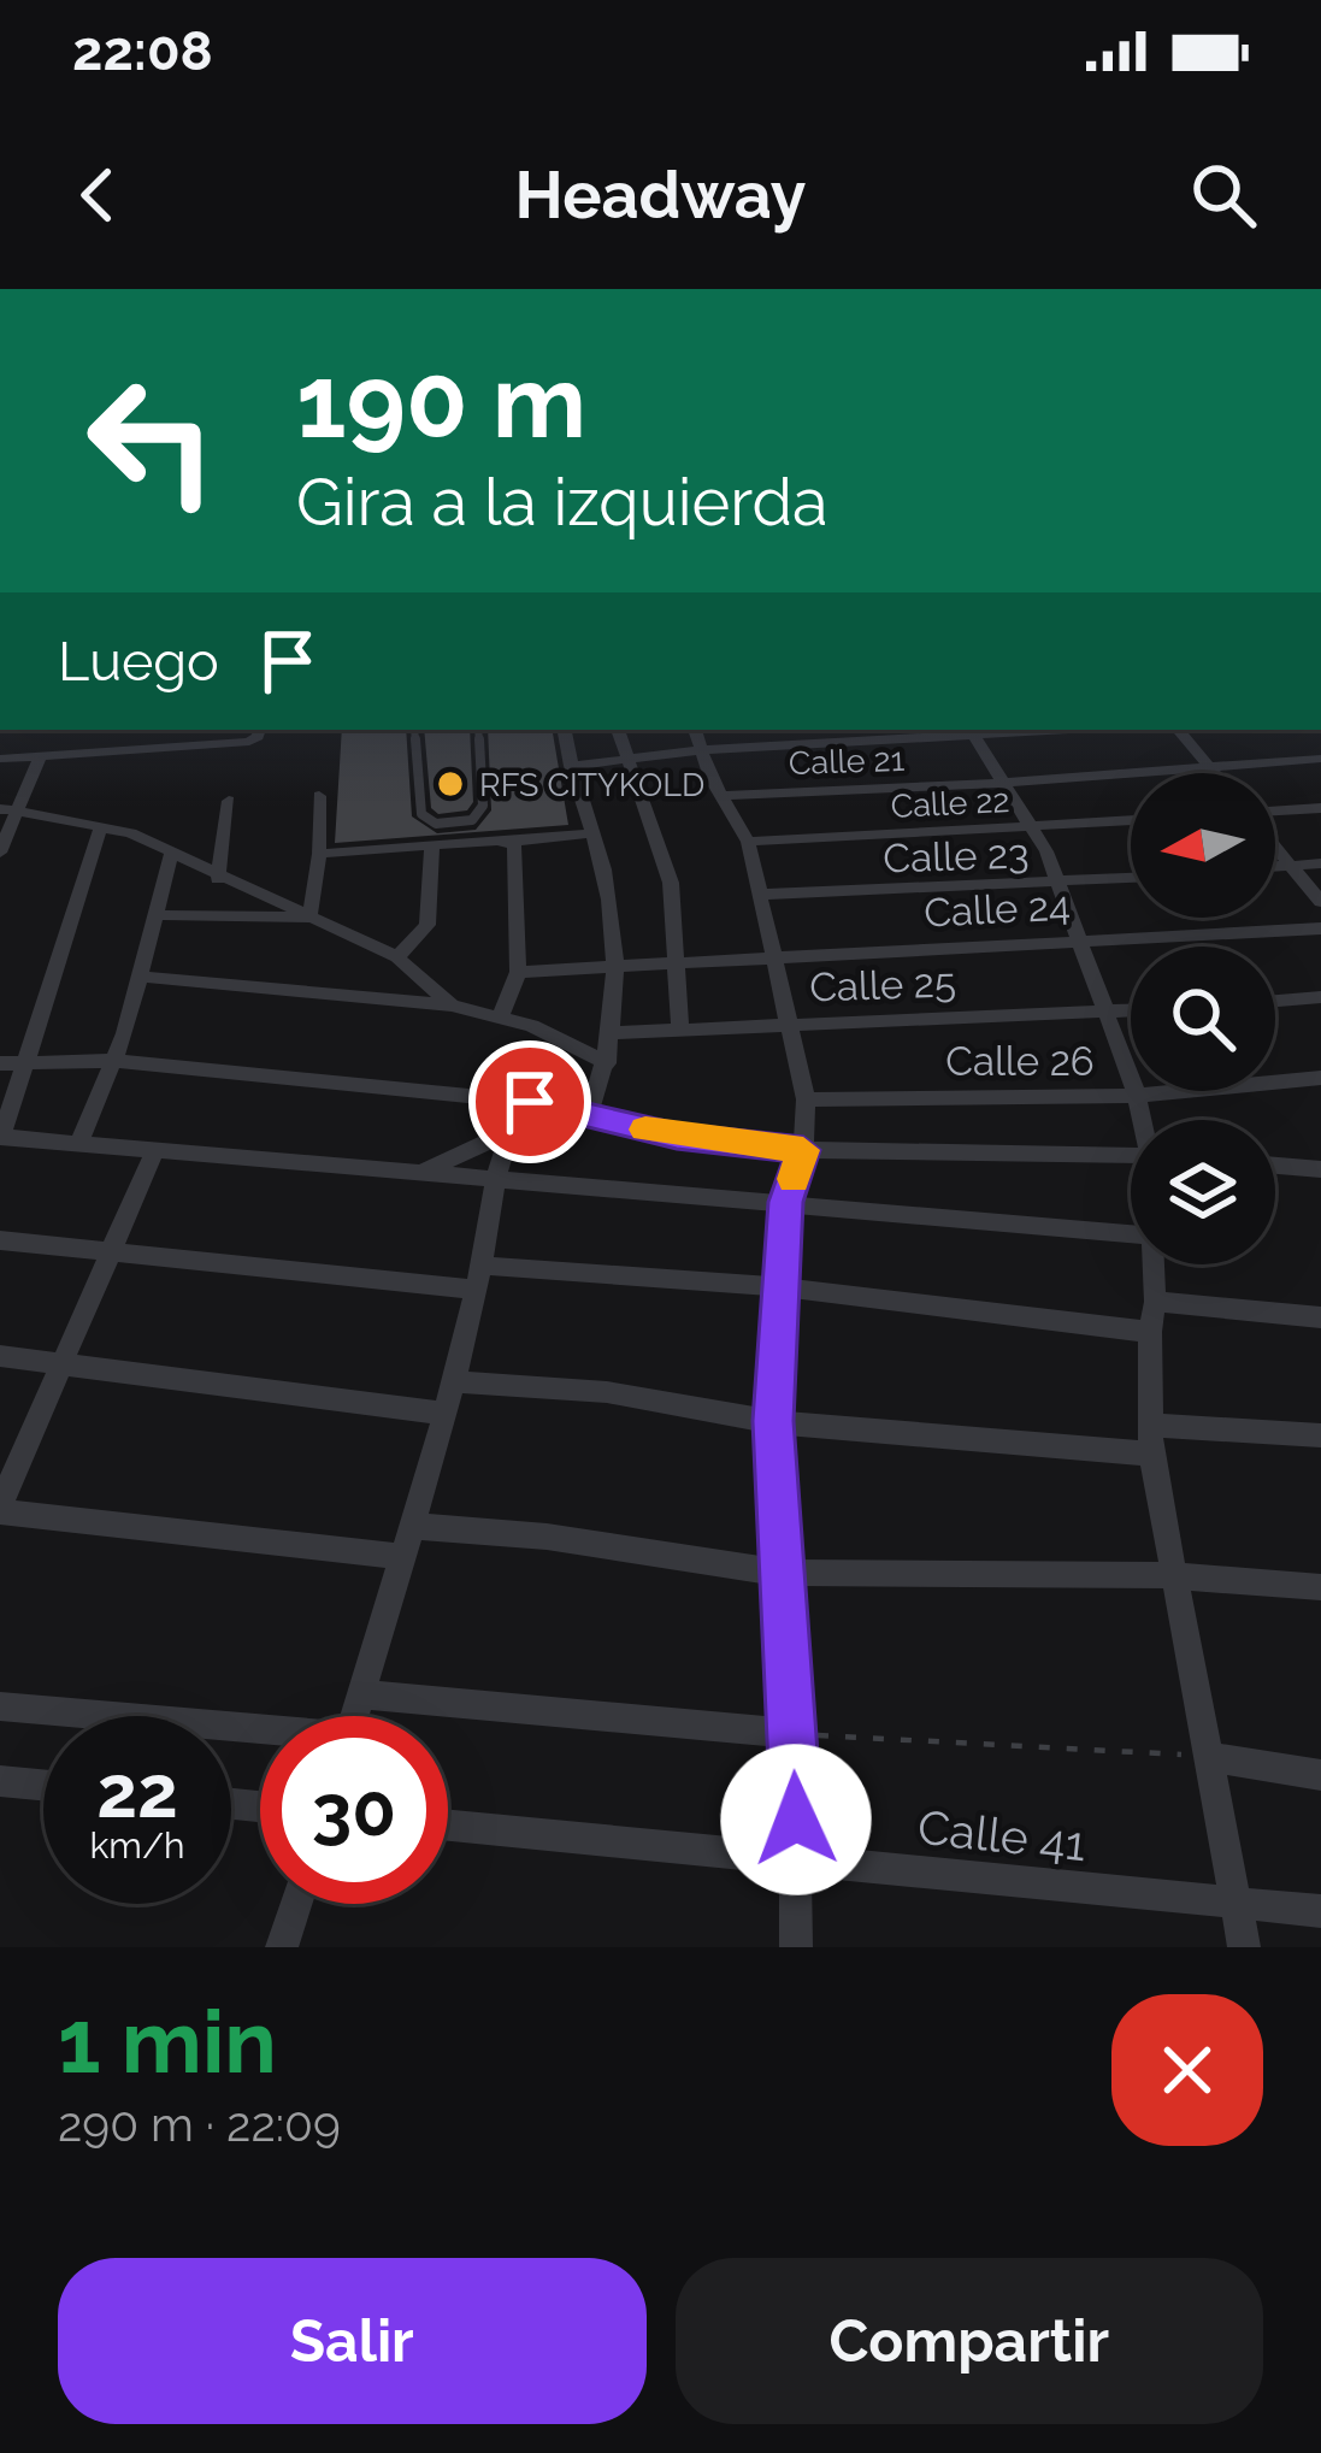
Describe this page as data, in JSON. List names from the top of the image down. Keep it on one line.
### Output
{"streets":{"street":["Calle 21","Calle 22","Calle 23","Calle 24","Calle 25","Calle 26","Calle 41"]},"places":["RFS CITYKOLD"],"north":"left","page":{"status":"22:08","header":"Headway","turn":["190 m","Gira a la izquierda"],"then":"Luego","speed":"22 km/h","limit":"30","heading":["1 min","290 m · 22:09"],"buttons":["Salir","Compartir"]}}
